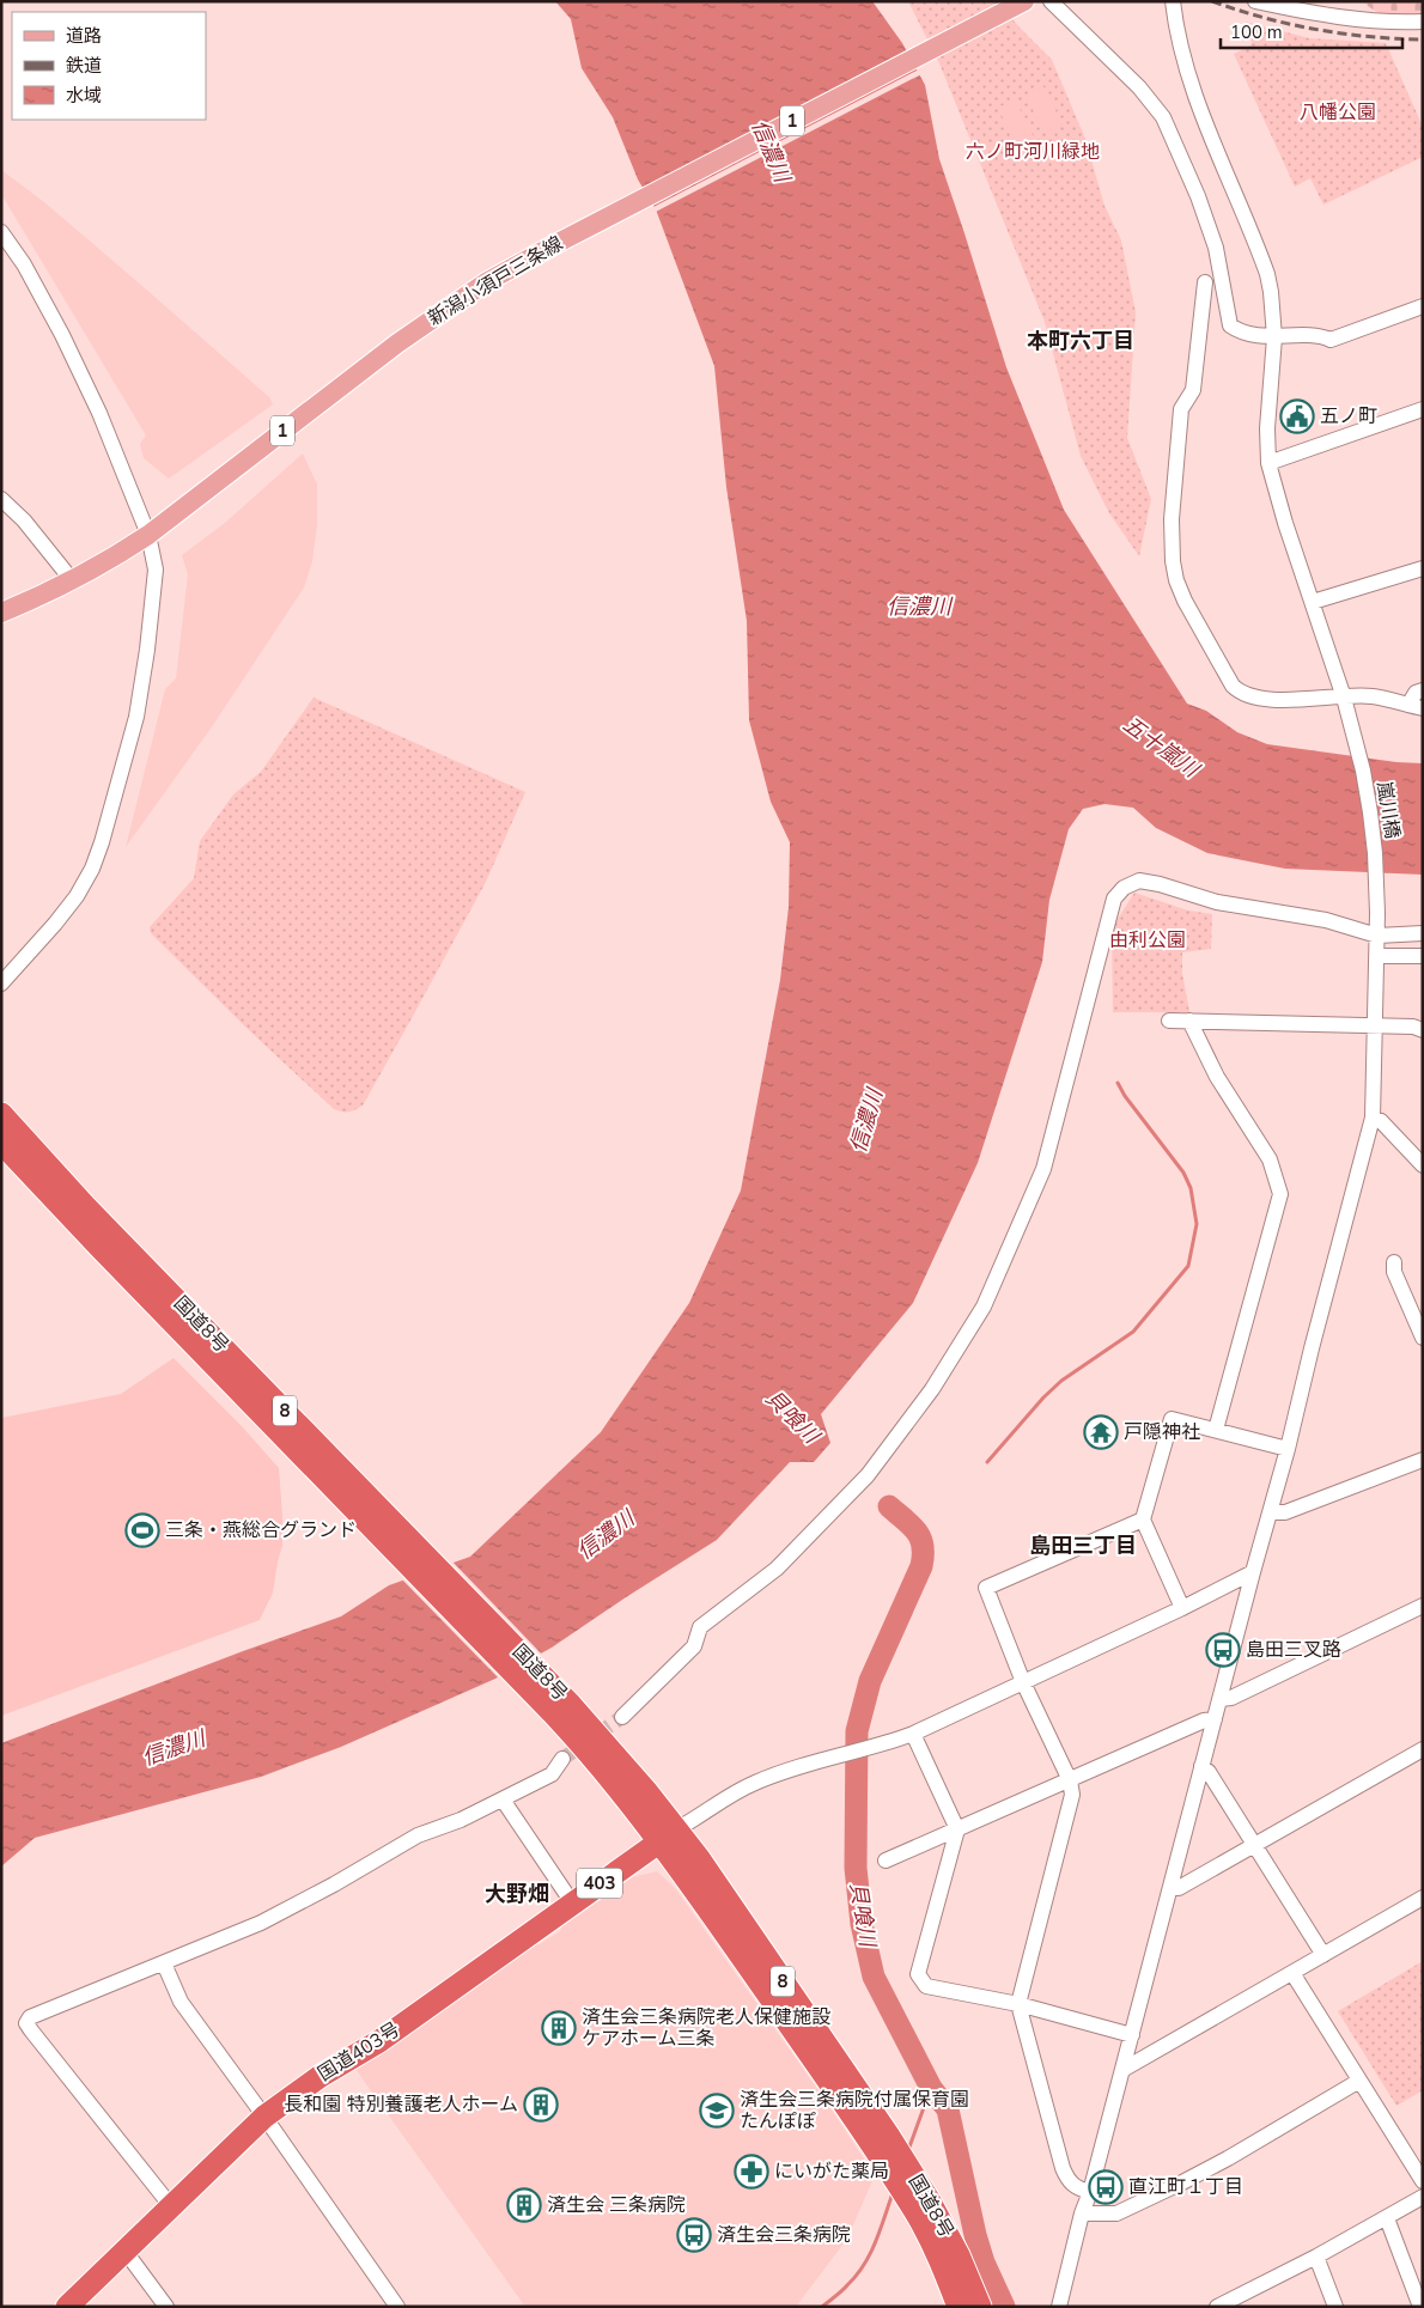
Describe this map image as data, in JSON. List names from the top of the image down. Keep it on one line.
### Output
{"streets":{"highway":["国道8号","8","403","国道403号"],"main road":["1","新潟小須戸三条線"],"street":["嵐川橋"]},"crossings":[["国道8号","国道403号"]],"districts":["本町六丁目","島田三丁目","大野畑"],"water":["信濃川","五十嵐川","貝喰川"],"parks":["八幡公園","六ノ町河川緑地","由利公園"],"places":{"public building":["五ノ町"],"temple":["戸隠神社"],"sports":["三条・燕総合グランド"],"bus stop":["島田三叉路","直江町１丁目","済生会三条病院"],"building":["済生会三条病院老人保健施設 ケアホーム三条","長和園 特別養護老人ホーム","済生会 三条病院"],"school or university":["済生会三条病院付属保育園 たんぽぽ"],"pharmacy":["にいがた薬局"]},"legend":["道路","鉄道","水域"],"scale_bar":"100 m"}
